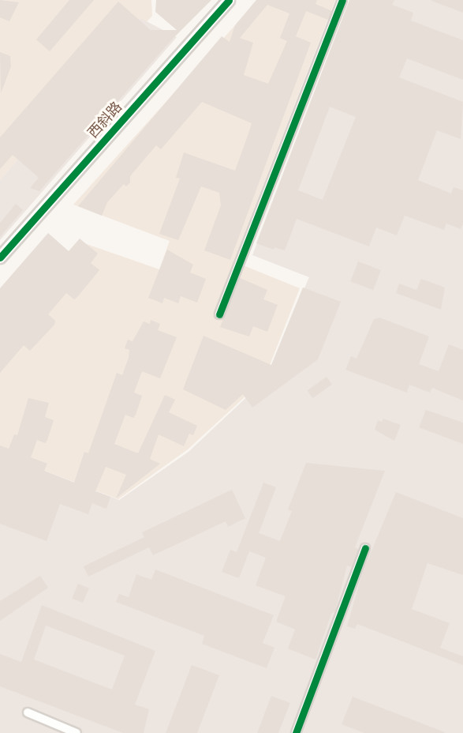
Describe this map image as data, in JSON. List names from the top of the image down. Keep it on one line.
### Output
{"streets":{"street":["西斜路"]}}
